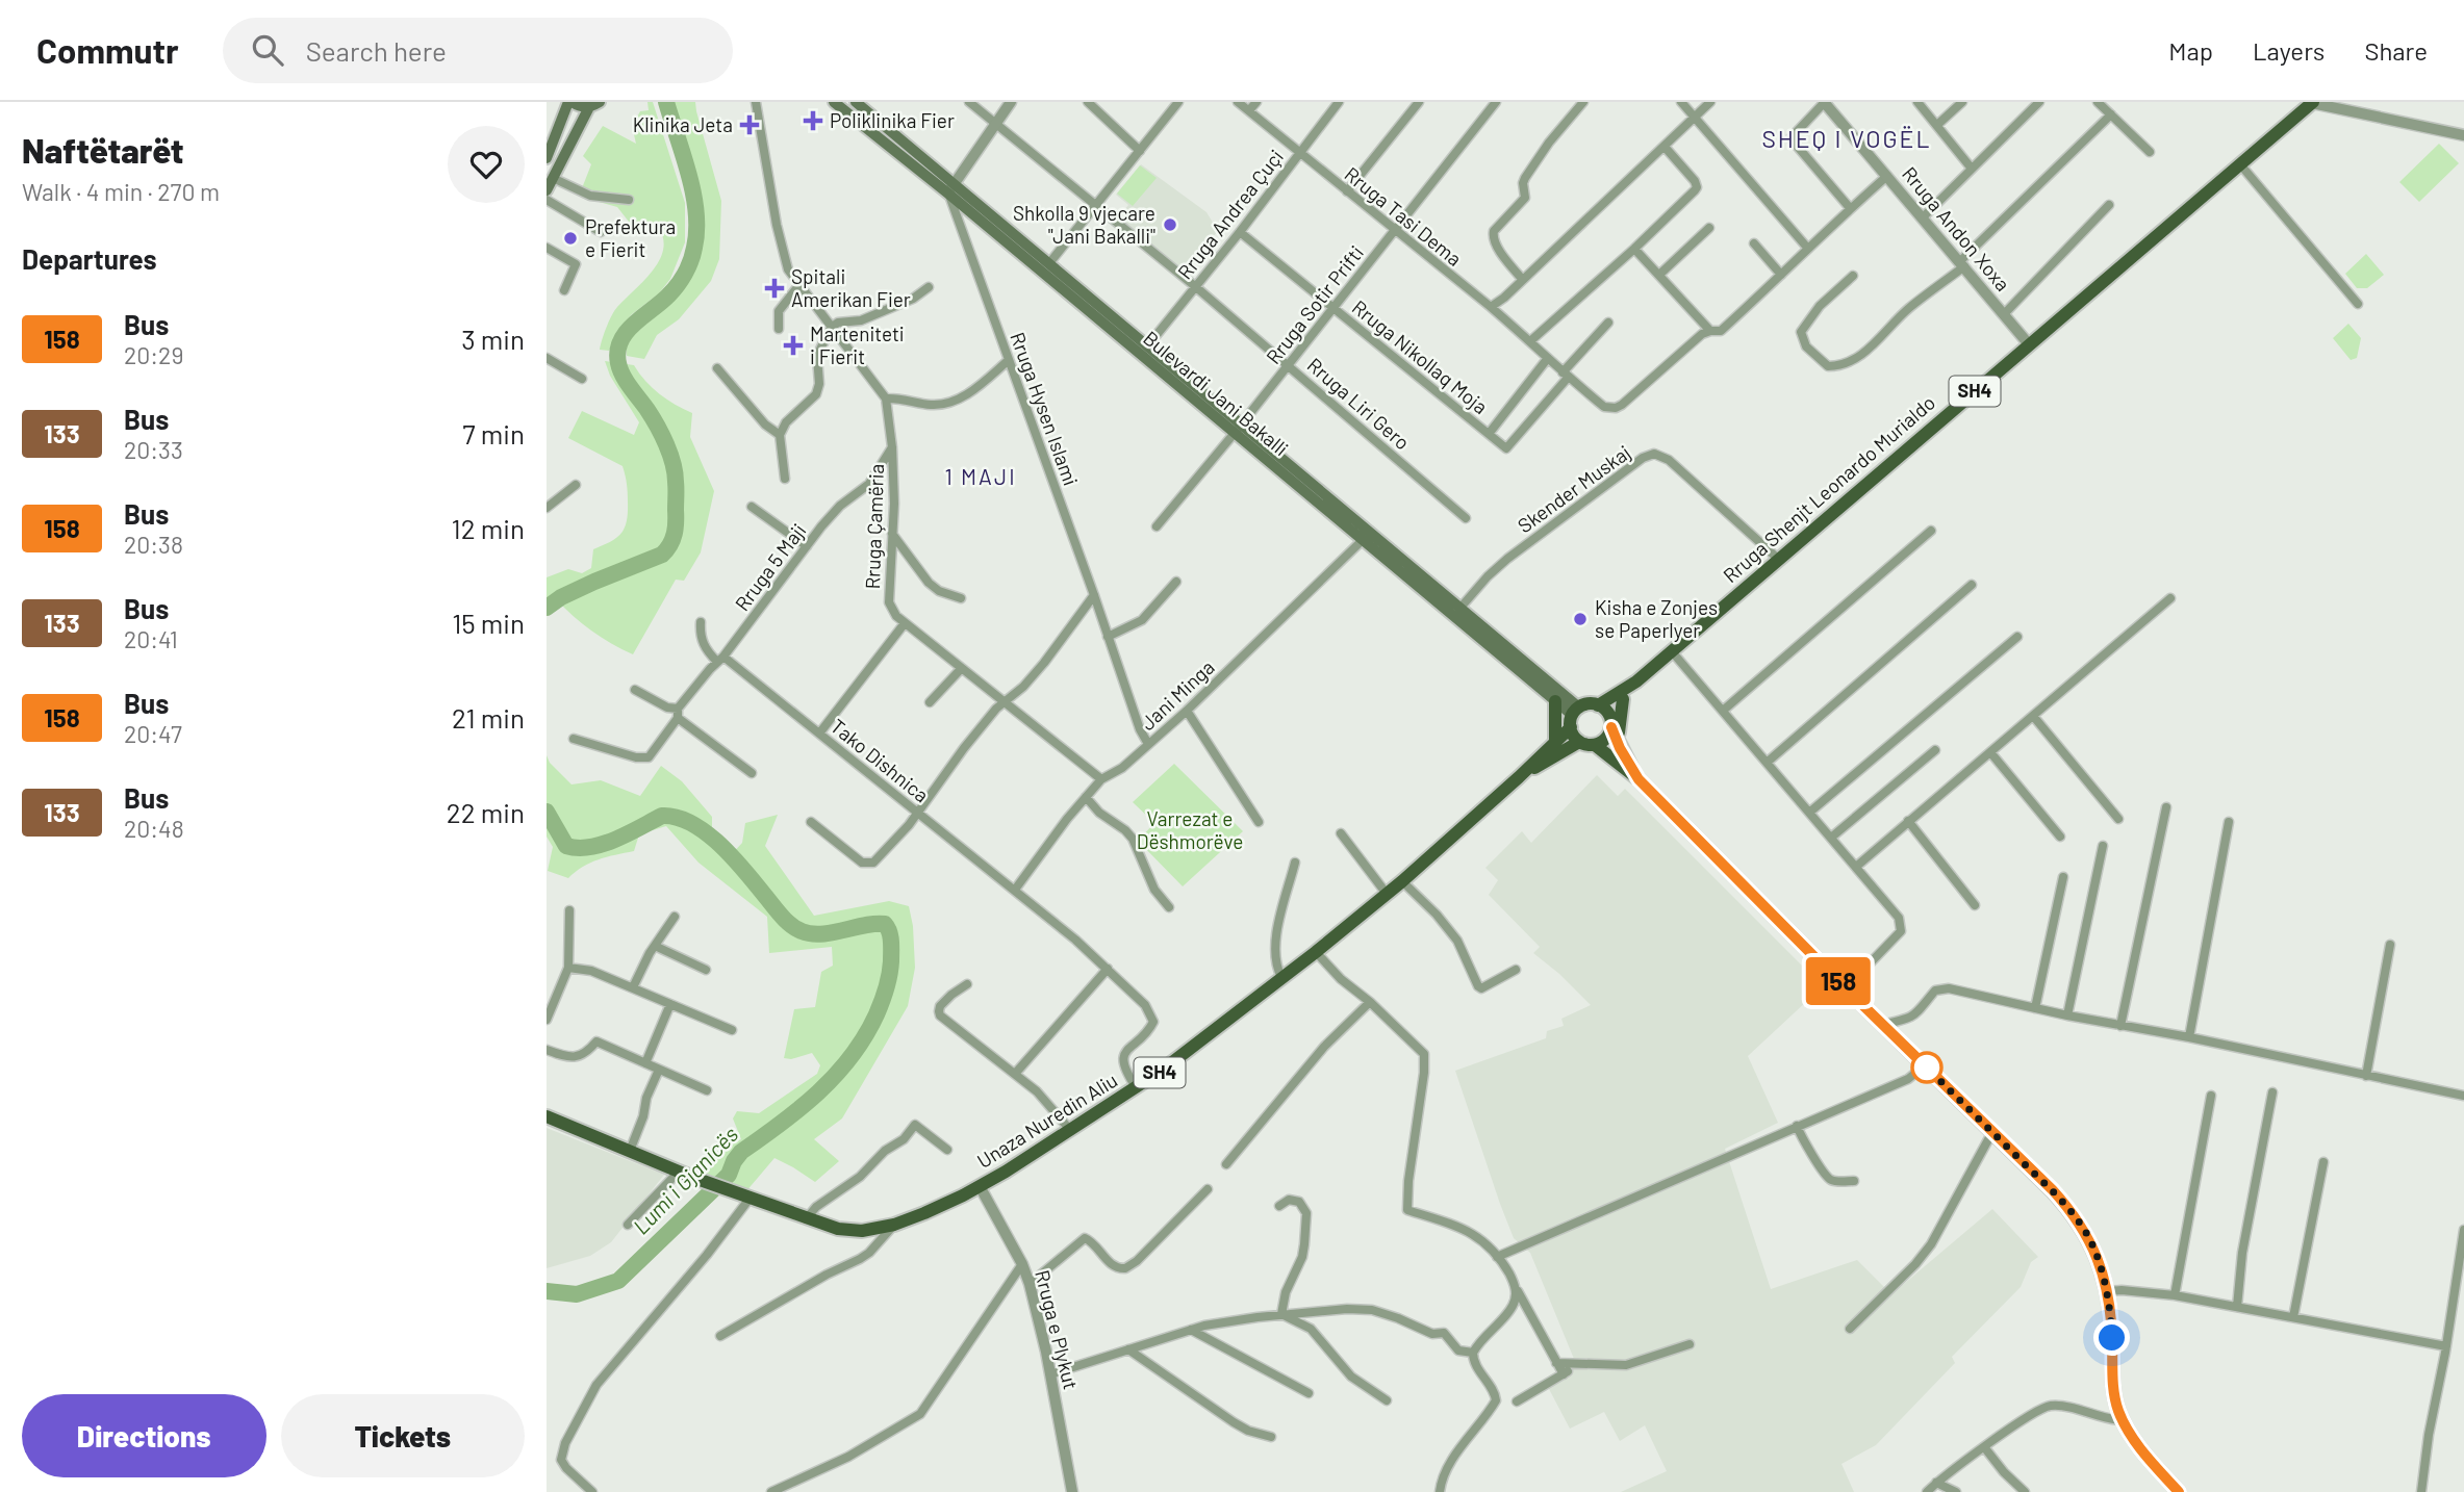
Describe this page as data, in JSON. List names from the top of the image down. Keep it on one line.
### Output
{"streets":{"main road":["SH4","Bulevardi Jani Bakalli","Rruga Shenjt Leonardo Murialdo","Unaza Nuredin Aliu"],"street":["Rruga Andrea Çuçi","Rruga Tasi Dema","Rruga Andon Xoxa","Rruga Sotir Prifti","Rruga Nikollaq Moja","Rruga Liri Gero","Rruga Hysen Islami","Skender Muskaj","Rruga Çamëria","Rruga 5 Maji","Jani Minga","Tako Dishnica","Rruga e Plykut"]},"crossings":[["Rruga Andrea Çuçi","Rruga Tasi Dema"],["Rruga Andrea Çuçi","Rruga Nikollaq Moja"],["Rruga Andrea Çuçi","Bulevardi Jani Bakalli"],["Rruga Andrea Çuçi","Rruga Liri Gero"],["Rruga Tasi Dema","Rruga Sotir Prifti"],["Rruga Tasi Dema","Rruga Nikollaq Moja"],["Rruga Andon Xoxa","Rruga Shenjt Leonardo Murialdo"],["Rruga Sotir Prifti","Rruga Nikollaq Moja"],["Rruga Sotir Prifti","Bulevardi Jani Bakalli"],["Rruga Sotir Prifti","Rruga Liri Gero"],["SH4","Bulevardi Jani Bakalli"],["SH4","Rruga Shenjt Leonardo Murialdo"],["SH4","Unaza Nuredin Aliu"],["Bulevardi Jani Bakalli","Rruga Hysen Islami"],["Bulevardi Jani Bakalli","Skender Muskaj"],["Bulevardi Jani Bakalli","Rruga Shenjt Leonardo Murialdo"],["Bulevardi Jani Bakalli","Jani Minga"],["Bulevardi Jani Bakalli","Unaza Nuredin Aliu"],["Rruga Hysen Islami","Jani Minga"],["Skender Muskaj","Rruga Shenjt Leonardo Murialdo"],["Rruga Shenjt Leonardo Murialdo","Unaza Nuredin Aliu"],["Rruga Çamëria","Rruga 5 Maji"],["Rruga Çamëria","Jani Minga"],["Rruga 5 Maji","Tako Dishnica"],["Jani Minga","Tako Dishnica"],["Tako Dishnica","Unaza Nuredin Aliu"],["Unaza Nuredin Aliu","Rruga e Plykut"]],"districts":["SHEQ I VOGËL","1 MAJI"],"water":["Lumi i Gjanicës"],"parks":["Varrezat e Dëshmorëve"],"places":{"health":["Poliklinika Fier","Klinika Jeta","Spitali Amerikan Fier","Marteniteti i Fierit"],"other":["Shkolla 9 vjecare \"Jani Bakalli\"","Prefektura e Fierit","Kisha e Zonjes se Paperlyer"]},"lines":["bus line 158"],"page":{"header":"Commutr","search":"Search here","nav":["Map","Layers","Share"],"heading":[["Naftëtarët","Walk · 4 min · 270 m"],"Departures"],"on_map":"158","list":[{"mark":"158","name":"Bus","note":"20:29","value":"3 min"},{"mark":"133","name":"Bus","note":"20:33","value":"7 min"},{"mark":"158","name":"Bus","note":"20:38","value":"12 min"},{"mark":"133","name":"Bus","note":"20:41","value":"15 min"},{"mark":"158","name":"Bus","note":"20:47","value":"21 min"},{"mark":"133","name":"Bus","note":"20:48","value":"22 min"}],"buttons":["Directions","Tickets"]}}
